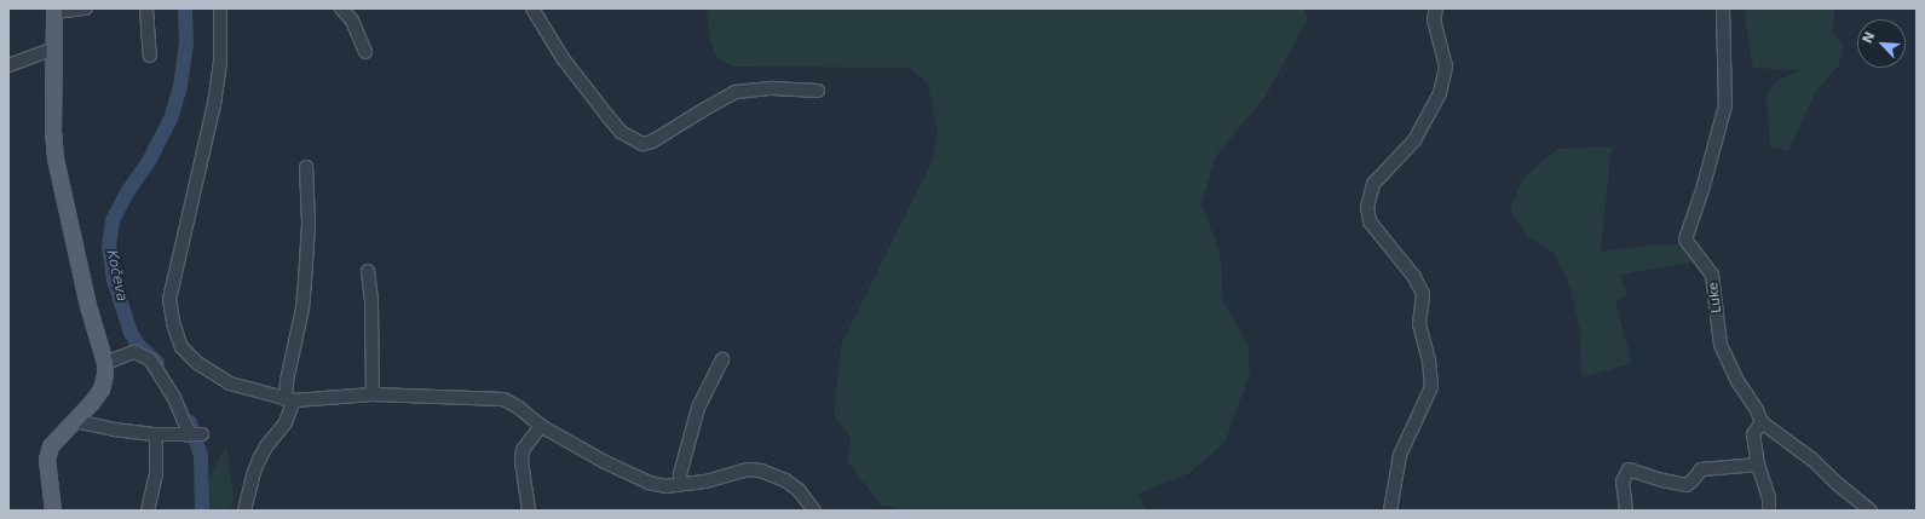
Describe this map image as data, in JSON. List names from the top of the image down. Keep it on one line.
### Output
{"streets":{"street":["Luke"]},"water":["Kočeva"],"north":"top left"}
